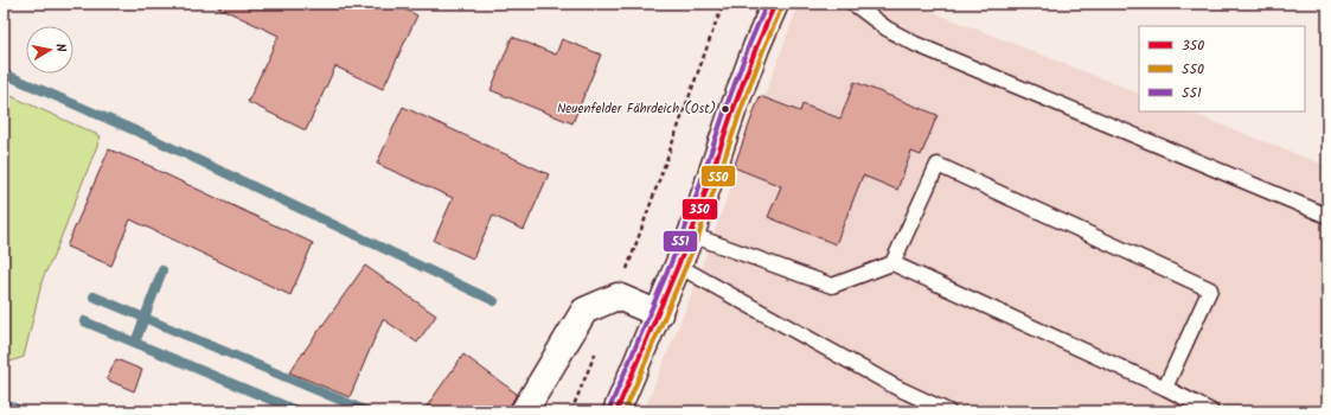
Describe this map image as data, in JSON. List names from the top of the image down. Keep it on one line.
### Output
{"places":["Neuenfelder Fährdeich (Ost)"],"lines":["transit line 350","transit line 551","transit line 550"],"legend":["350","550","551"],"north":"right"}
